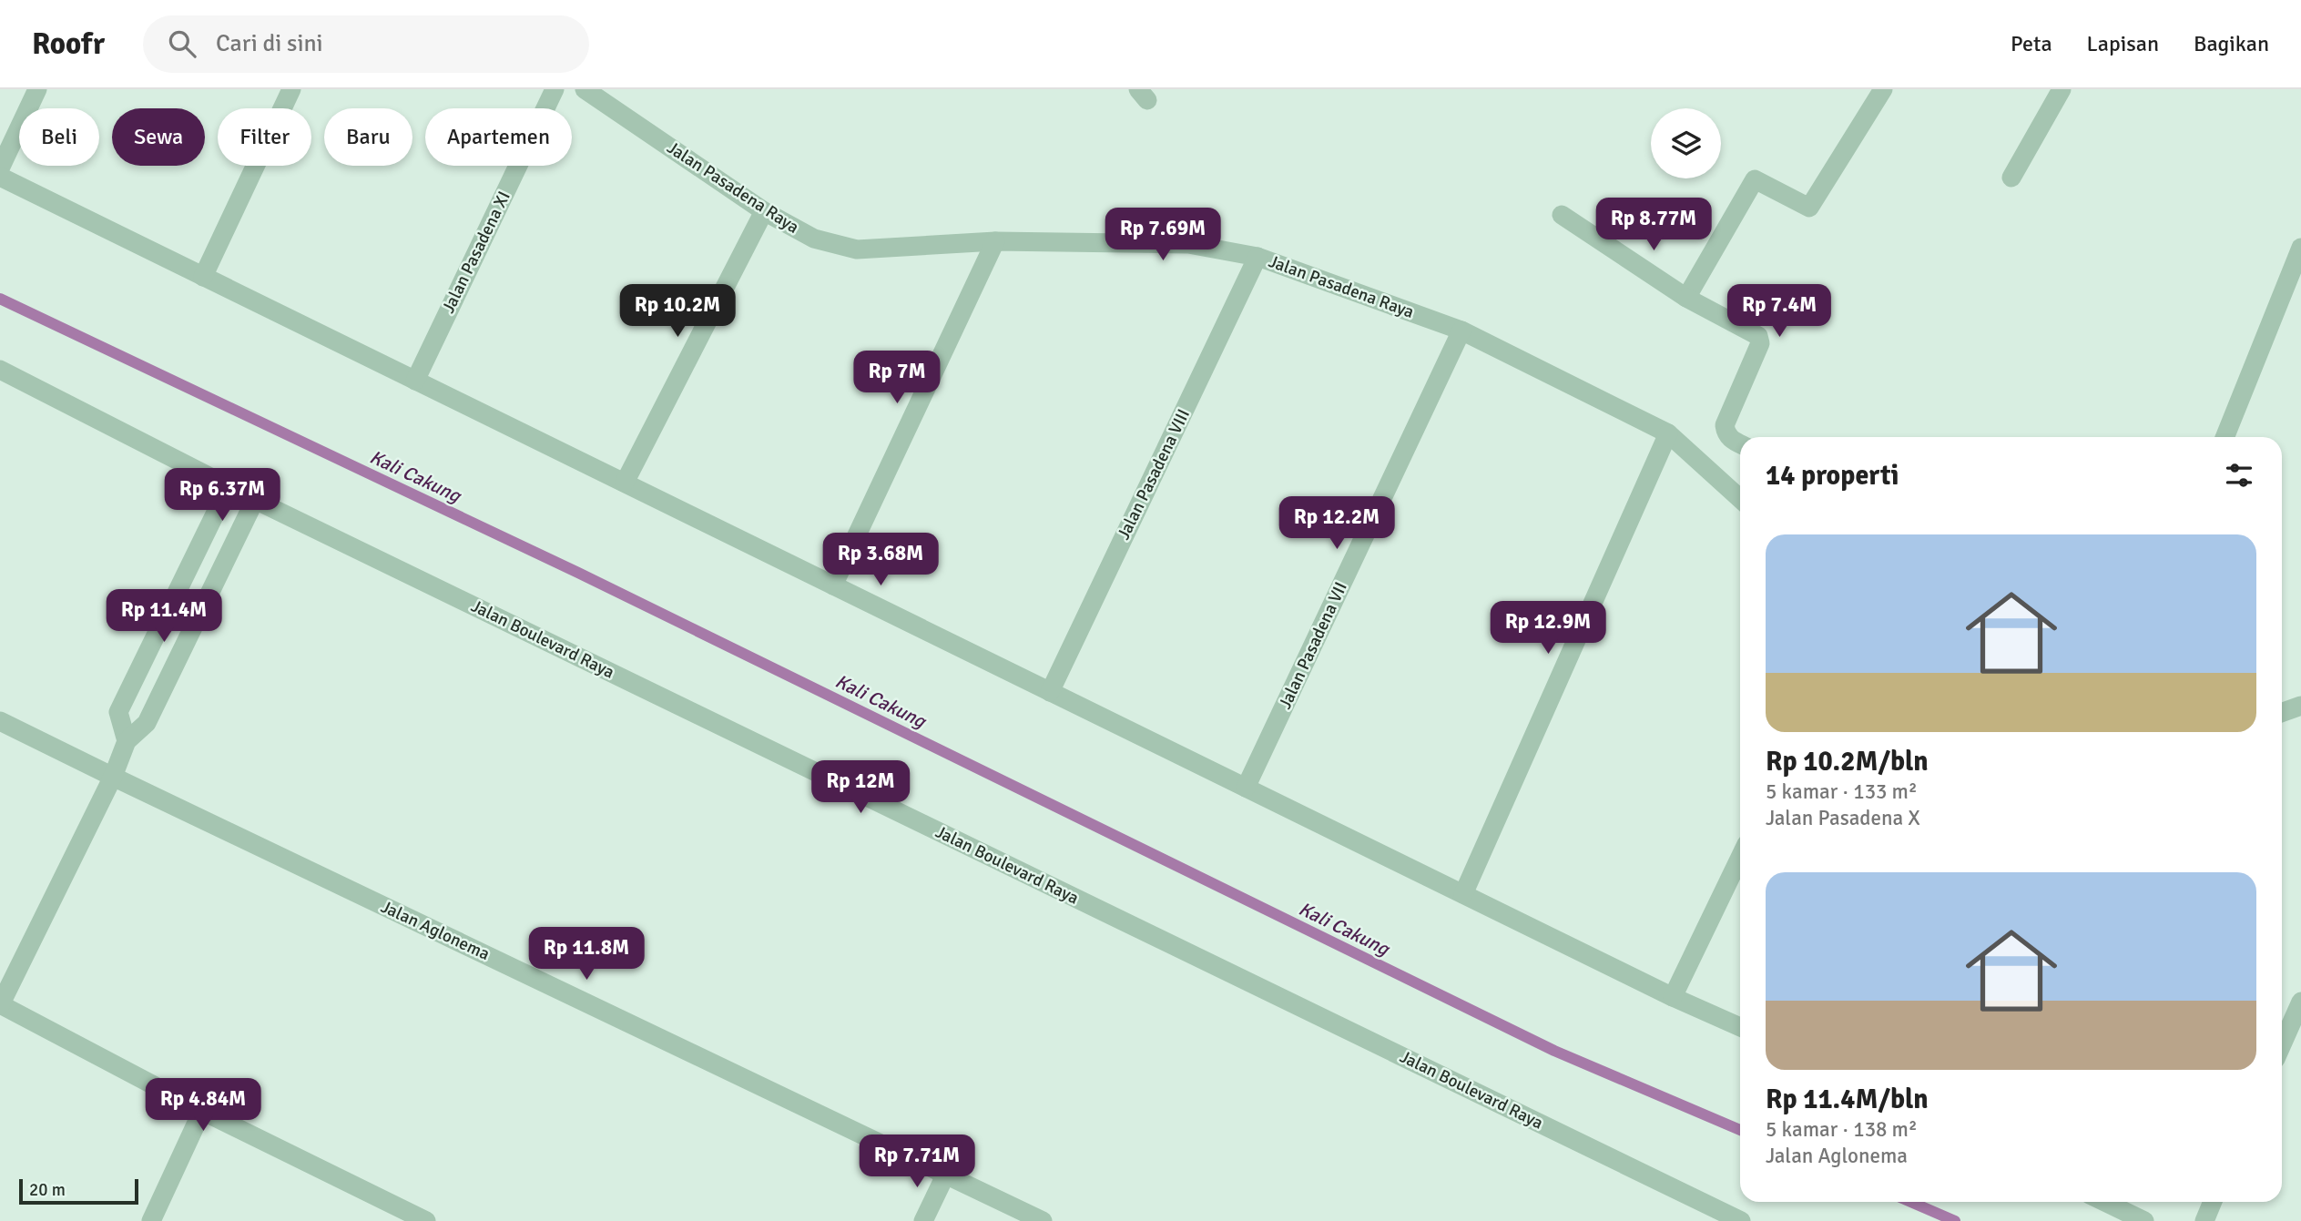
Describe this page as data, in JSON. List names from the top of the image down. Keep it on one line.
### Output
{"streets":{"street":["Jalan Pasadena Raya","Jalan Pasadena XI","Jalan Pasadena VIII","Jalan Boulevard Raya","Jalan Pasadena VII","Jalan Aglonema"]},"crossings":[["Jalan Pasadena Raya","Jalan Pasadena VIII"],["Jalan Pasadena Raya","Jalan Pasadena VII"]],"water":["Kali Cakung"],"scale_bar":"20 m","page":{"header":"Roofr","search":"Cari di sini","nav":["Peta","Lapisan","Bagikan"],"chip":["Beli","Sewa","Filter","Baru","Apartemen"],"price":["Rp 8.77M","Rp 7.69M","Rp 10.2M","Rp 7.4M","Rp 7M","Rp 6.37M","Rp 12.2M","Rp 3.68M","Rp 11.4M","Rp 12.9M","Rp 12M","Rp 11.8M","Rp 4.84M","Rp 7.71M"],"heading":"14 properti","list":[{"name":"Rp 10.2M/bln","note":"5 kamar · 133 m² · Jalan Pasadena X"},{"name":"Rp 11.4M/bln","note":"5 kamar · 138 m² · Jalan Aglonema"}],"scale":"20 m"}}
